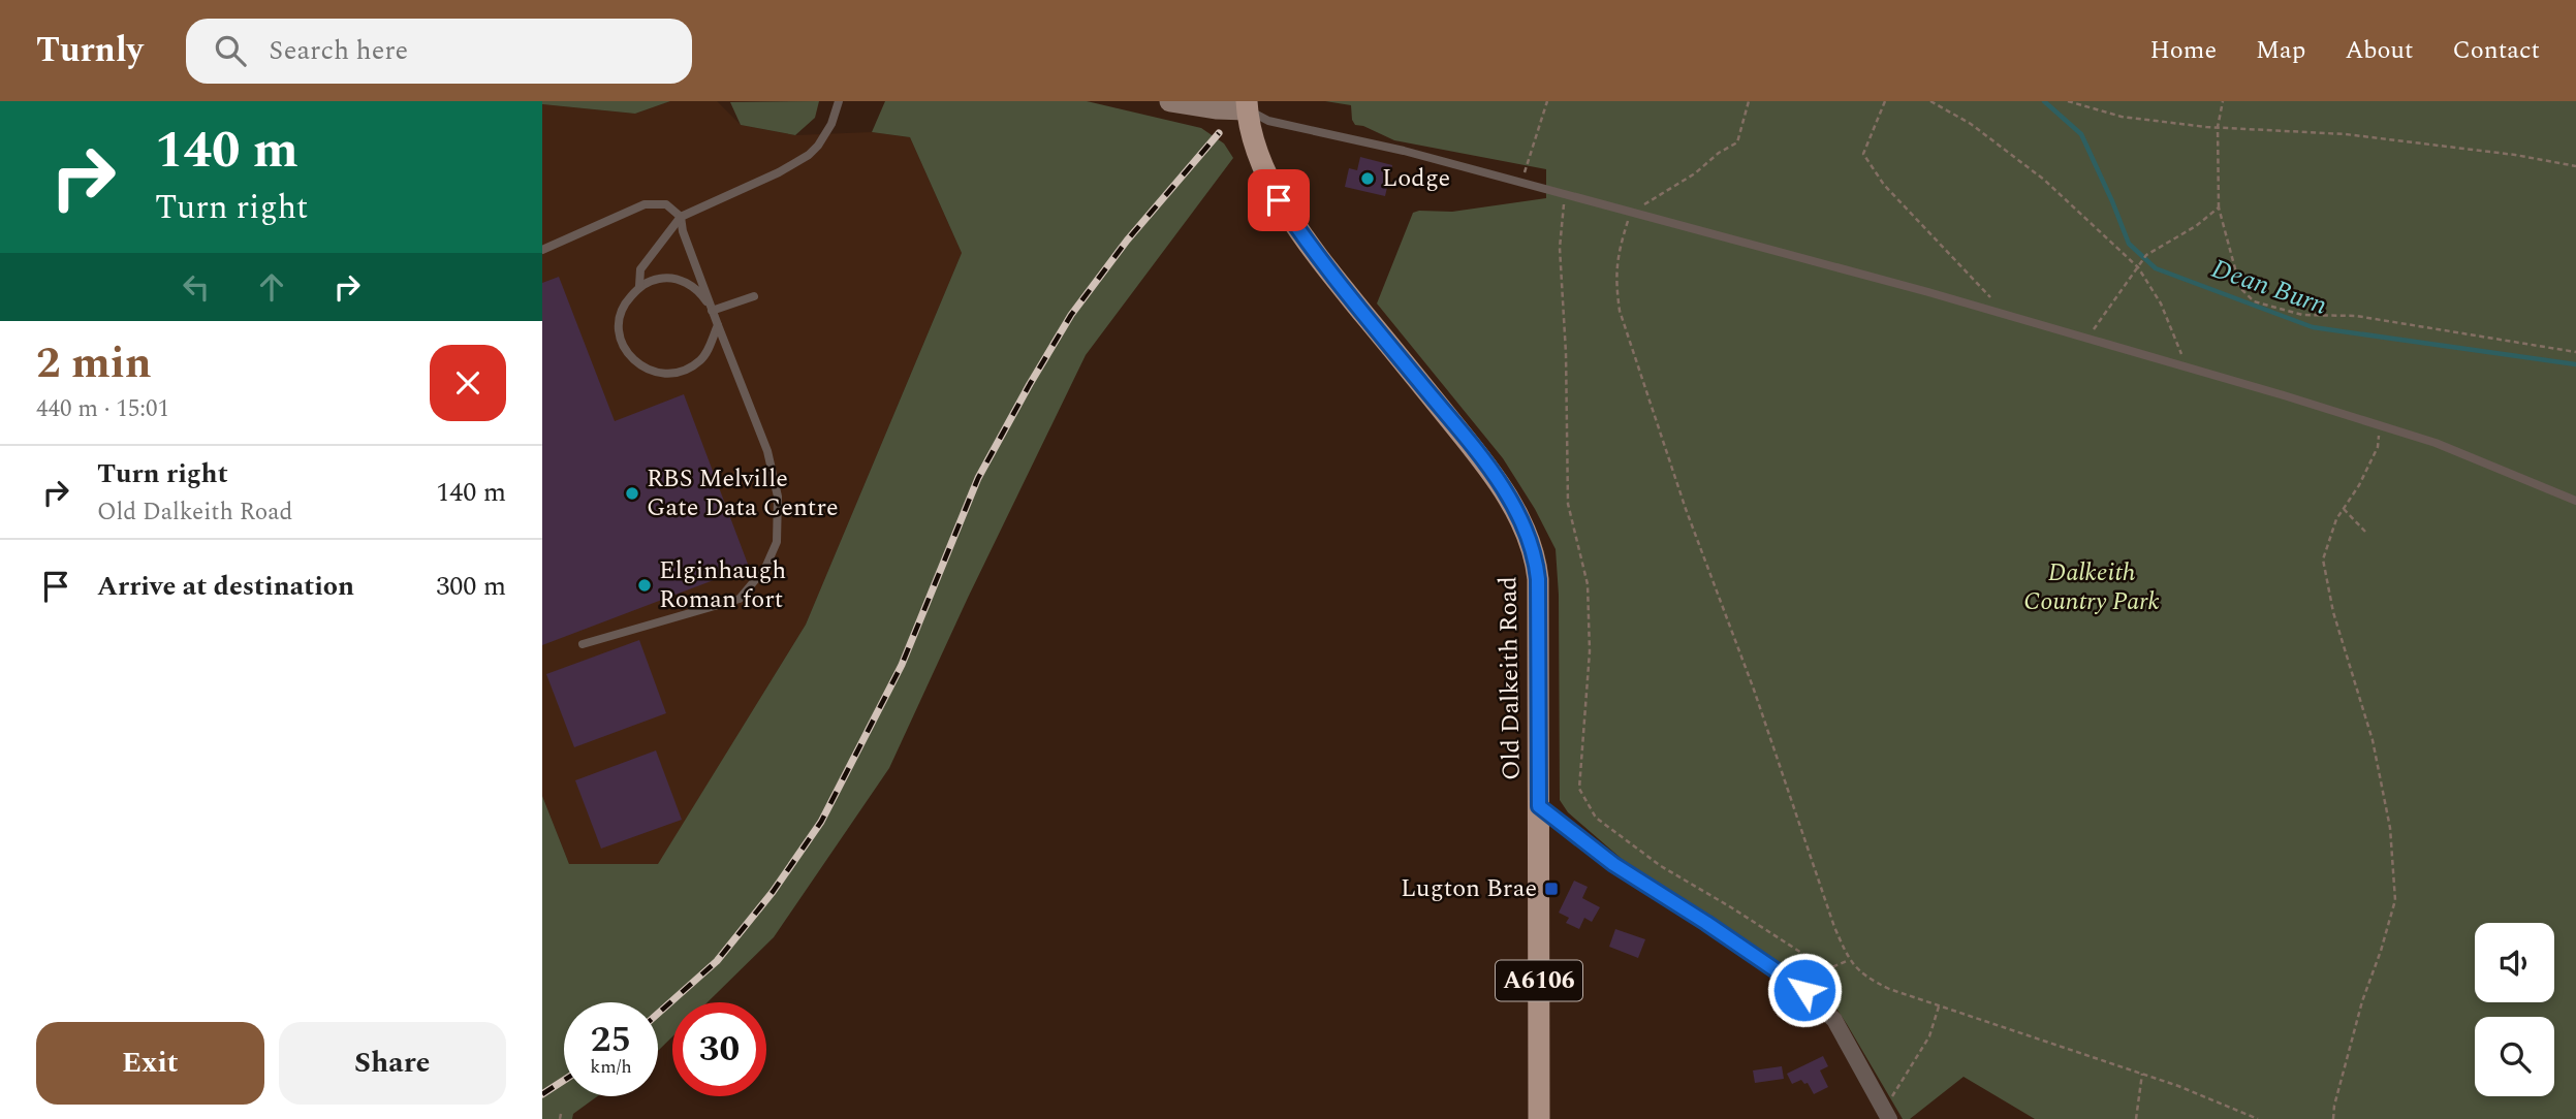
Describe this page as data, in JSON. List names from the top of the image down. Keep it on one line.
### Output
{"streets":{"main road":["Old Dalkeith Road","A6106"]},"water":["Dean Burn"],"parks":["Dalkeith Country Park"],"places":{"other":["Lodge","RBS Melville Gate Data Centre","Elginhaugh Roman fort"],"transit":["Lugton Brae"]},"page":{"header":"Turnly","search":"Search here","nav":["Home","Map","About","Contact"],"turn":["140 m","Turn right"],"heading":["2 min","440 m · 15:01"],"list":[{"name":"Turn right","note":"Old Dalkeith Road","value":"140 m"},{"name":"Arrive at destination","value":"300 m"}],"speed":"25 km/h","limit":"30","buttons":["Exit","Share"]}}
